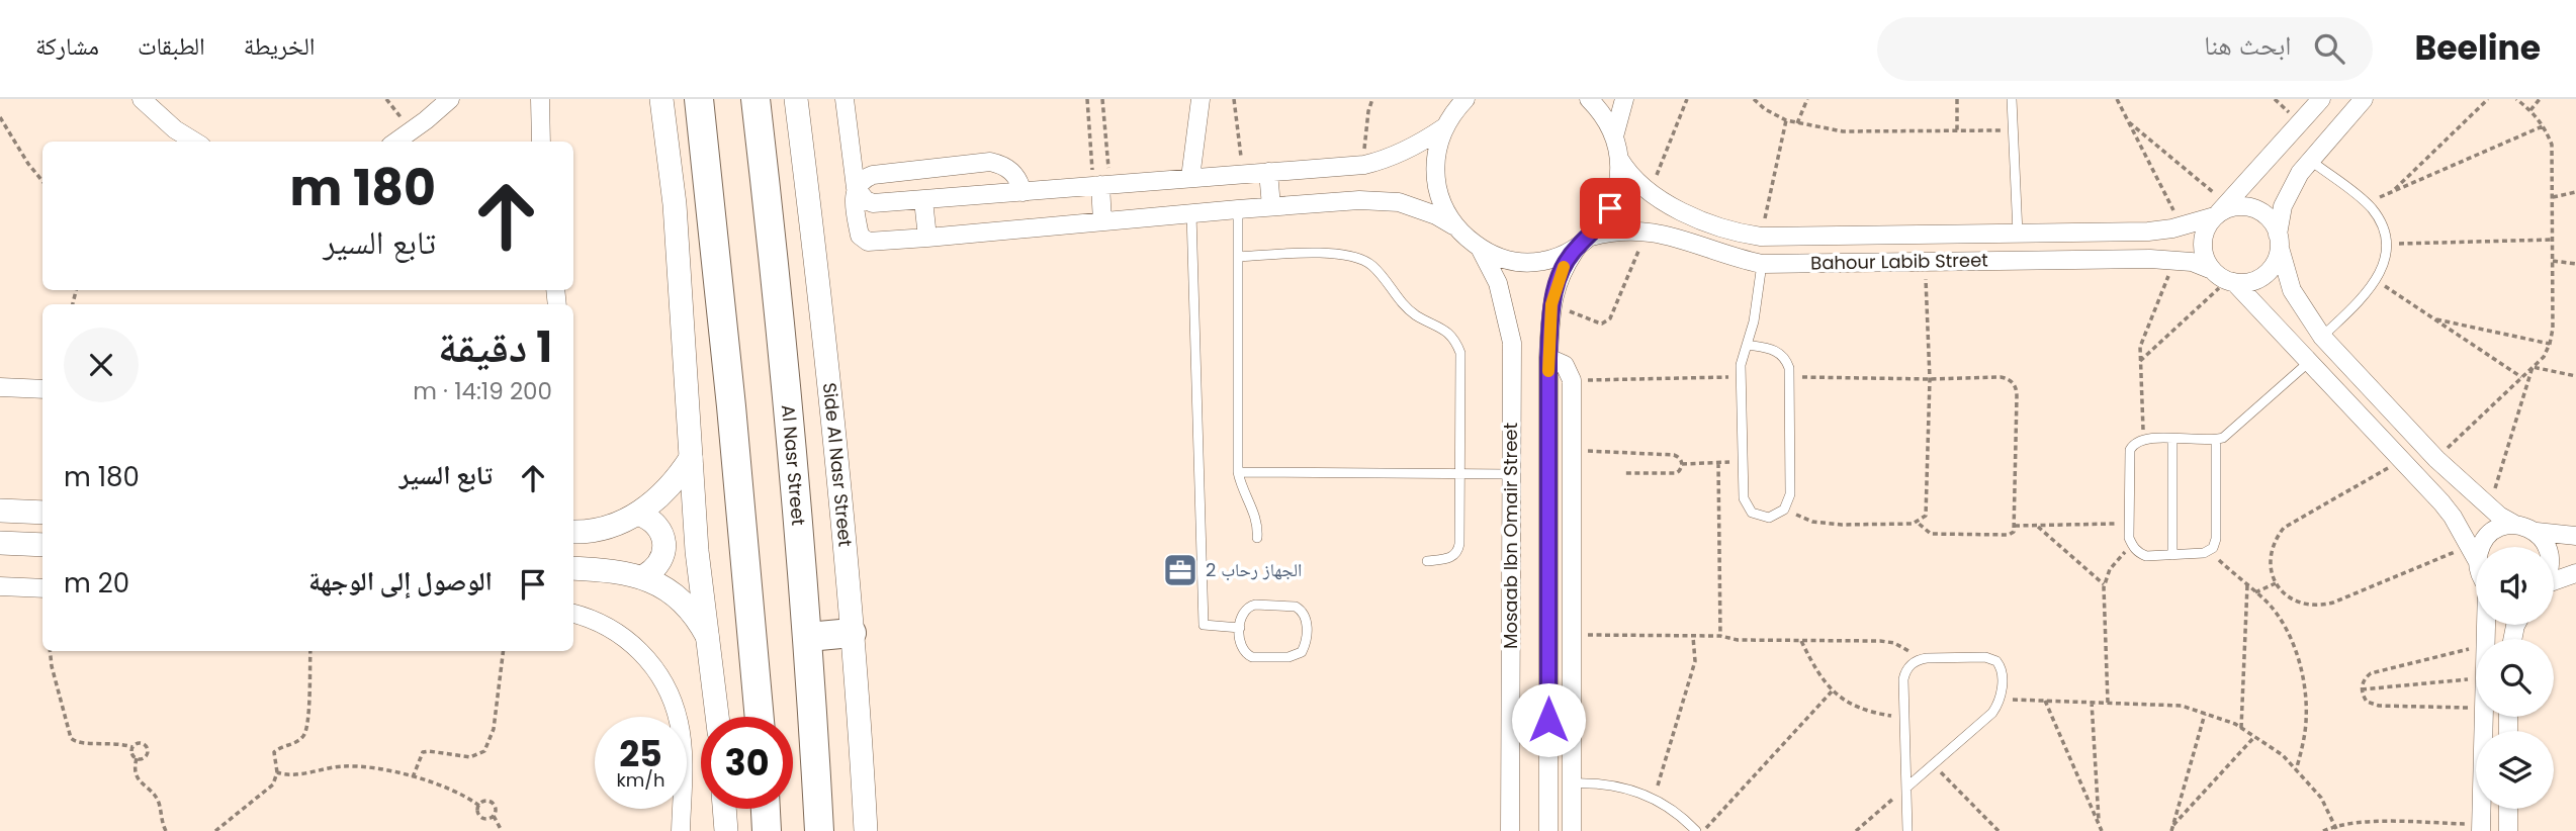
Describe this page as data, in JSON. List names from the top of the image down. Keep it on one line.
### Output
{"streets":{"main road":["Al Nasr Street"],"street":["Bahour Labib Street","Side Al Nasr Street","Mosaab Ibn Omair Street"]},"crossings":[["Bahour Labib Street","Mosaab Ibn Omair Street"]],"places":{"office":["الجهاز رحاب 2"]},"page":{"header":"Beeline","search":"ابحث هنا","nav":["الخريطة","الطبقات","مشاركة"],"turn":["180 m","تابع السير"],"heading":["1 دقيقة","200 m · 14:19"],"list":[{"name":"تابع السير","value":"180 m"},{"name":"الوصول إلى الوجهة","value":"20 m"}],"speed":"25 km/h","limit":"30"}}
